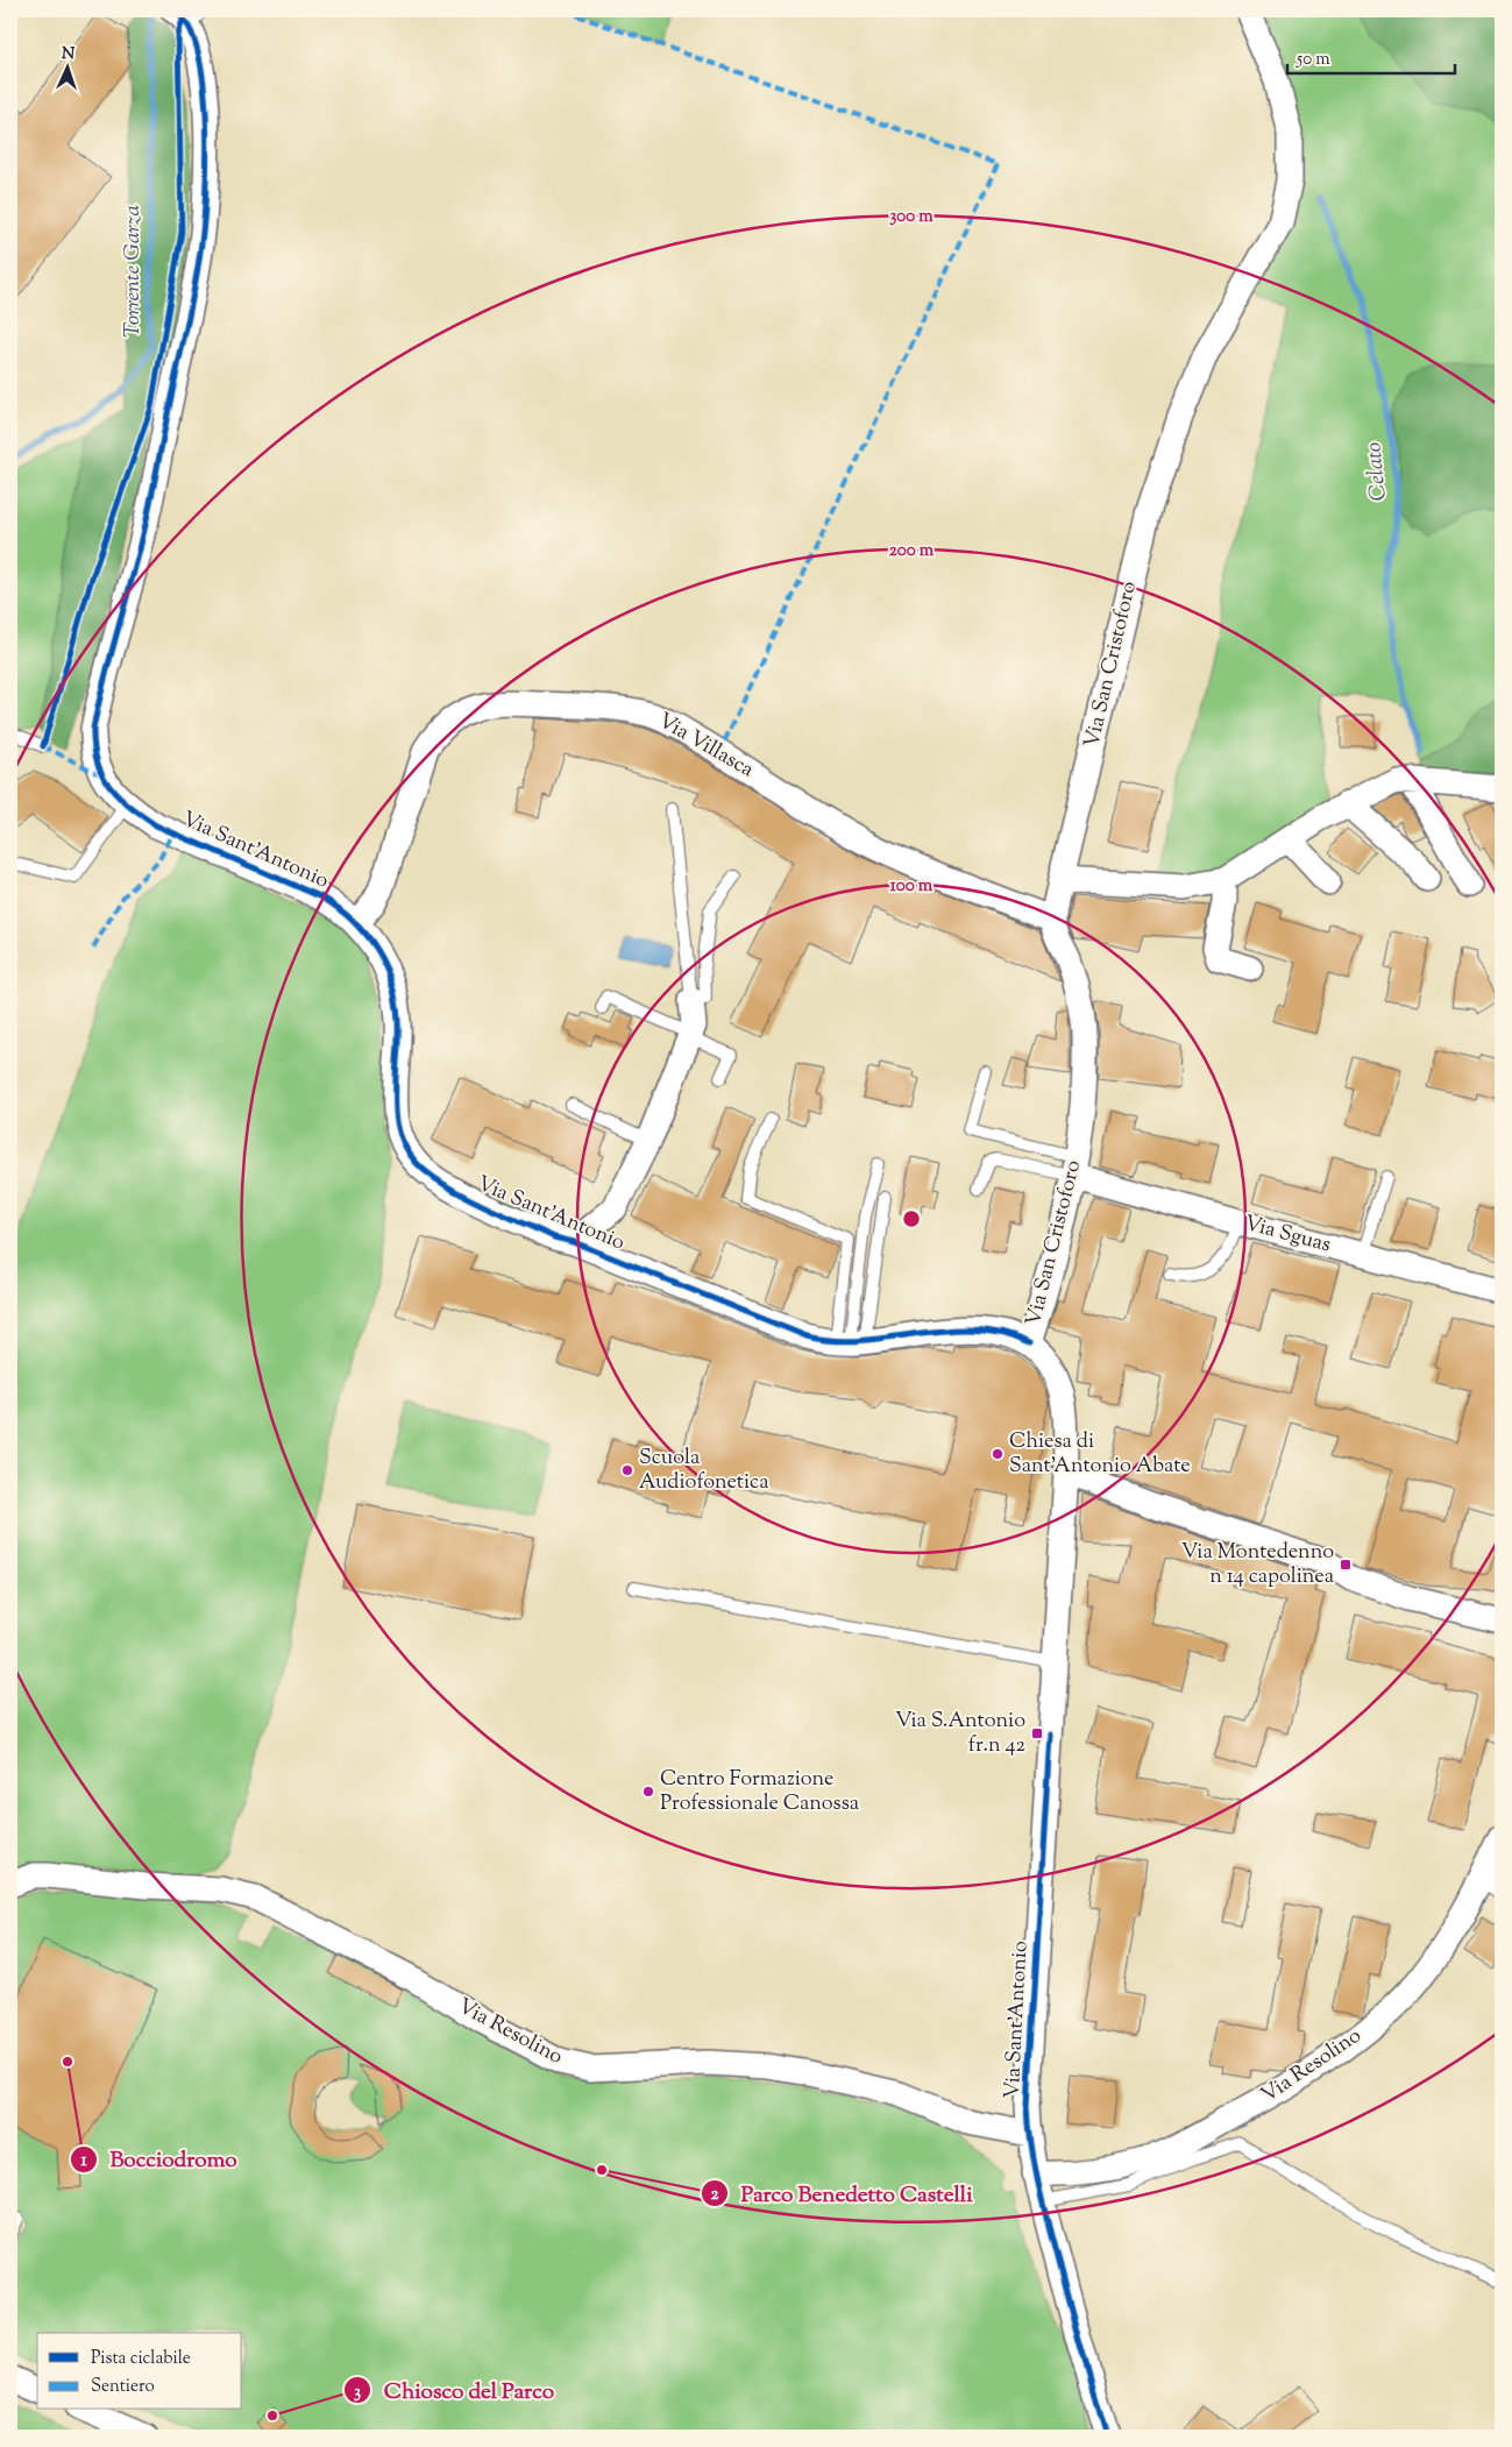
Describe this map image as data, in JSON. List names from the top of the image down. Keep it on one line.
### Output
{"streets":{"street":["Via San Cristoforo","Via Villasca","Via Sant'Antonio","Via Sguas","Via Resolino"]},"crossings":[["Via San Cristoforo","Via Villasca"],["Via San Cristoforo","Via Sant'Antonio"],["Via San Cristoforo","Via Sguas"],["Via Villasca","Via Sant'Antonio"],["Via Sant'Antonio","Via Resolino"]],"water":["Torrente Garza","Celato"],"places":{"other":["Chiesa di Sant'Antonio Abate","Scuola Audiofonetica","Centro Formazione Professionale Canossa","Bocciodromo","Parco Benedetto Castelli","Chiosco del Parco"],"transit":["Via Montedenno n 14 capolinea","Via S.Antonio fr.n 42"]},"legend":["Pista ciclabile","Sentiero"],"scale_bar":"50 m","north":"top","rings":["300 m","200 m","100 m"]}
